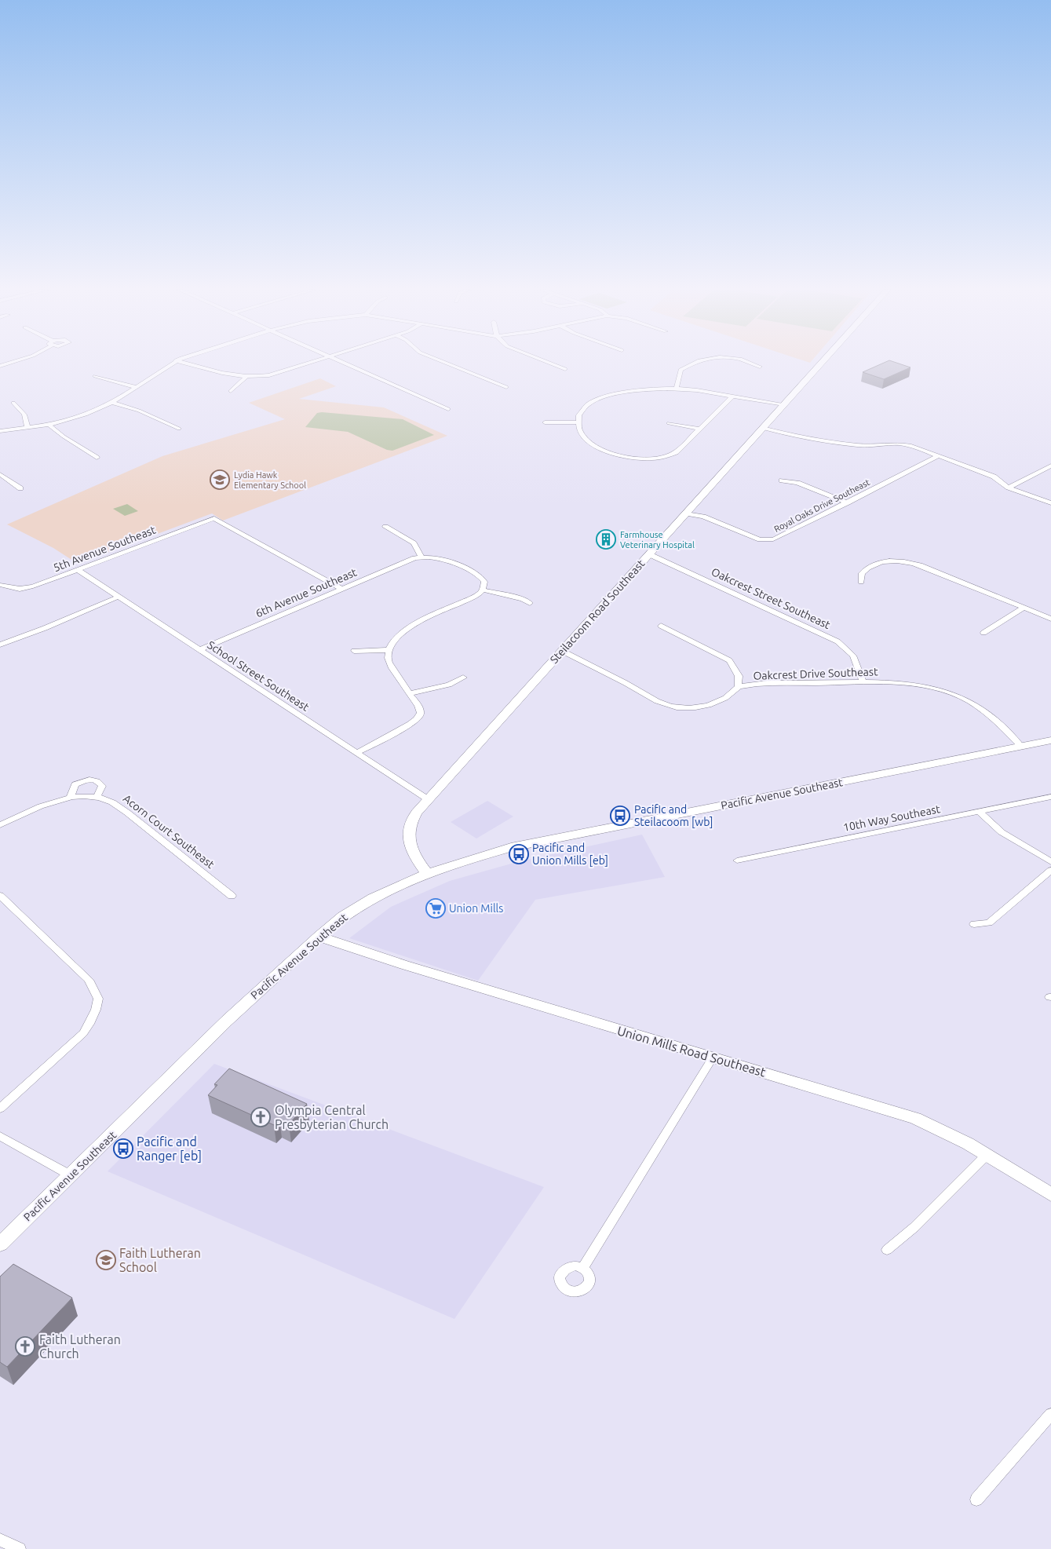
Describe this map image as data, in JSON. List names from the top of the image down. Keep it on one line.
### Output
{"streets":{"street":["Royal Oaks Drive Southeast","5th Avenue Southeast","6th Avenue Southeast","Oakcrest Street Southeast","Steilacoom Road Southeast","Oakcrest Drive Southeast","School Street Southeast","Pacific Avenue Southeast","10th Way Southeast","Acorn Court Southeast","Union Mills Road Southeast"]},"crossings":[["Royal Oaks Drive Southeast","Steilacoom Road Southeast"],["5th Avenue Southeast","6th Avenue Southeast"],["5th Avenue Southeast","School Street Southeast"],["6th Avenue Southeast","School Street Southeast"],["Oakcrest Street Southeast","Steilacoom Road Southeast"],["Oakcrest Street Southeast","Oakcrest Drive Southeast"],["Steilacoom Road Southeast","School Street Southeast"],["Steilacoom Road Southeast","Pacific Avenue Southeast"],["Oakcrest Drive Southeast","Pacific Avenue Southeast"],["Pacific Avenue Southeast","Union Mills Road Southeast"]],"places":{"school or university":["Lydia Hawk Elementary School","Faith Lutheran School"],"building":["Farmhouse Veterinary Hospital"],"bus stop":["Pacific and Steilacoom [wb]","Pacific and Union Mills [eb]","Pacific and Ranger [eb]"],"supermarket":["Union Mills"],"church":["Olympia Central Presbyterian Church","Faith Lutheran Church"]}}
